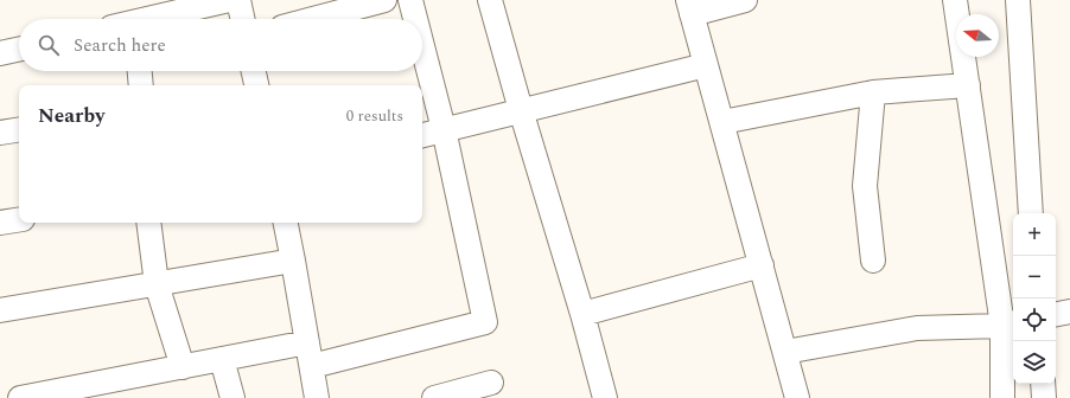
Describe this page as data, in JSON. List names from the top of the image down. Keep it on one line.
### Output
{"north":"left","page":{"search":"Search here","heading":["Nearby","0 results"],"map_buttons":["+","−"]}}
